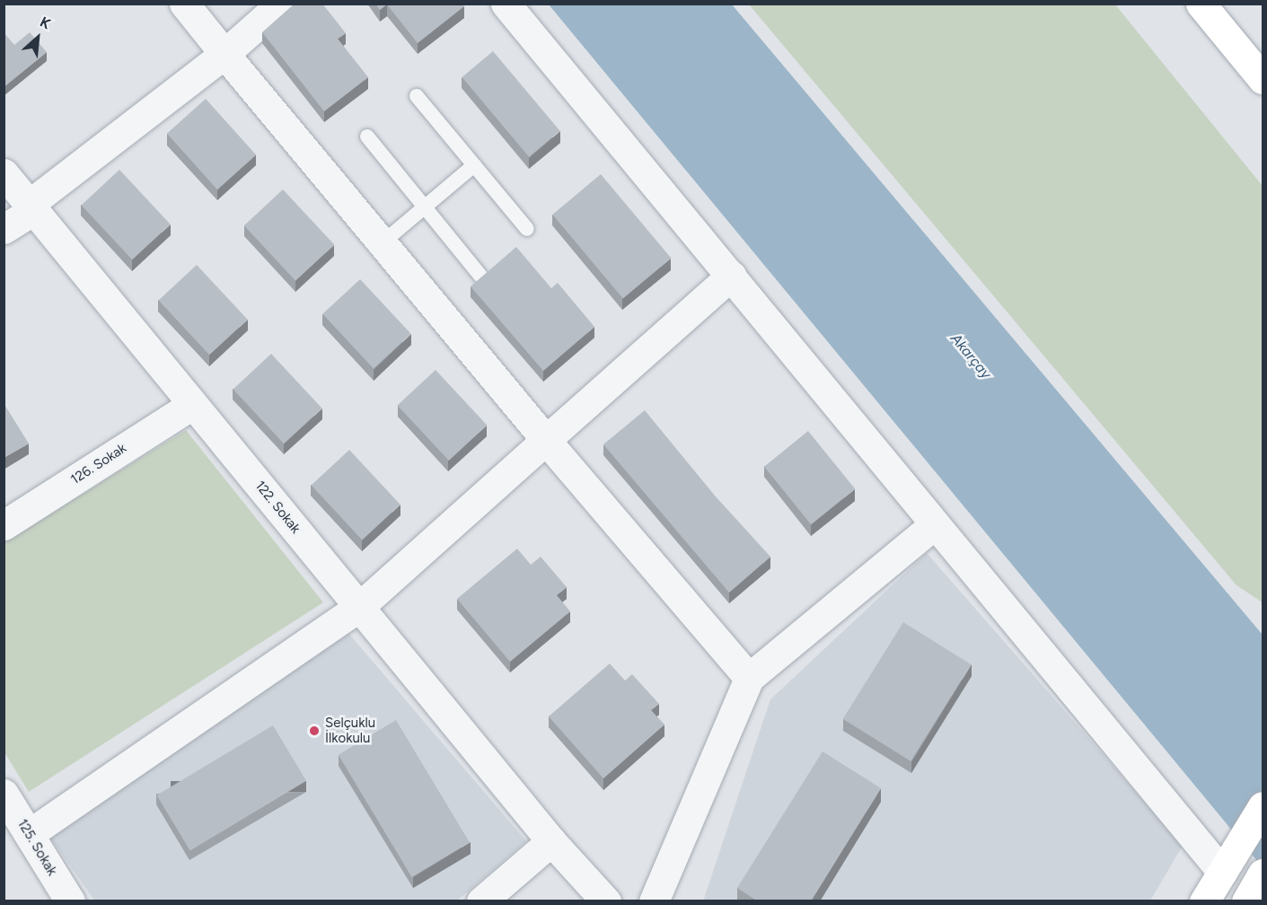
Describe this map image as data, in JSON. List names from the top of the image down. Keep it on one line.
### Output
{"streets":{"street":["126. Sokak","122. Sokak","125. Sokak"]},"crossings":[["126. Sokak","122. Sokak"]],"water":["Akarçay"],"places":["Selçuklu İlkokulu"],"north":"top right"}
